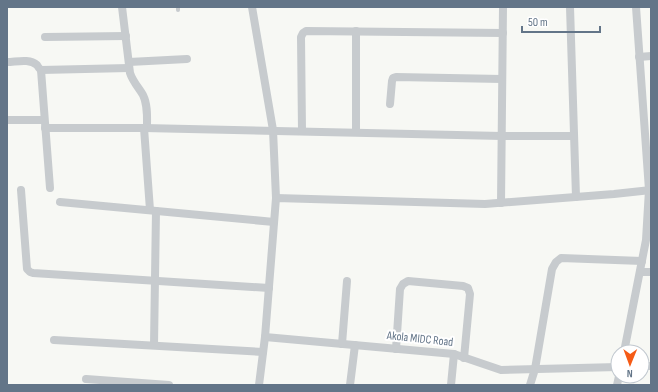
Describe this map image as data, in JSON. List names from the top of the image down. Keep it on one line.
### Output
{"streets":{"street":["Akola MIDC Road"]},"scale_bar":"50 m","north":"bottom"}
